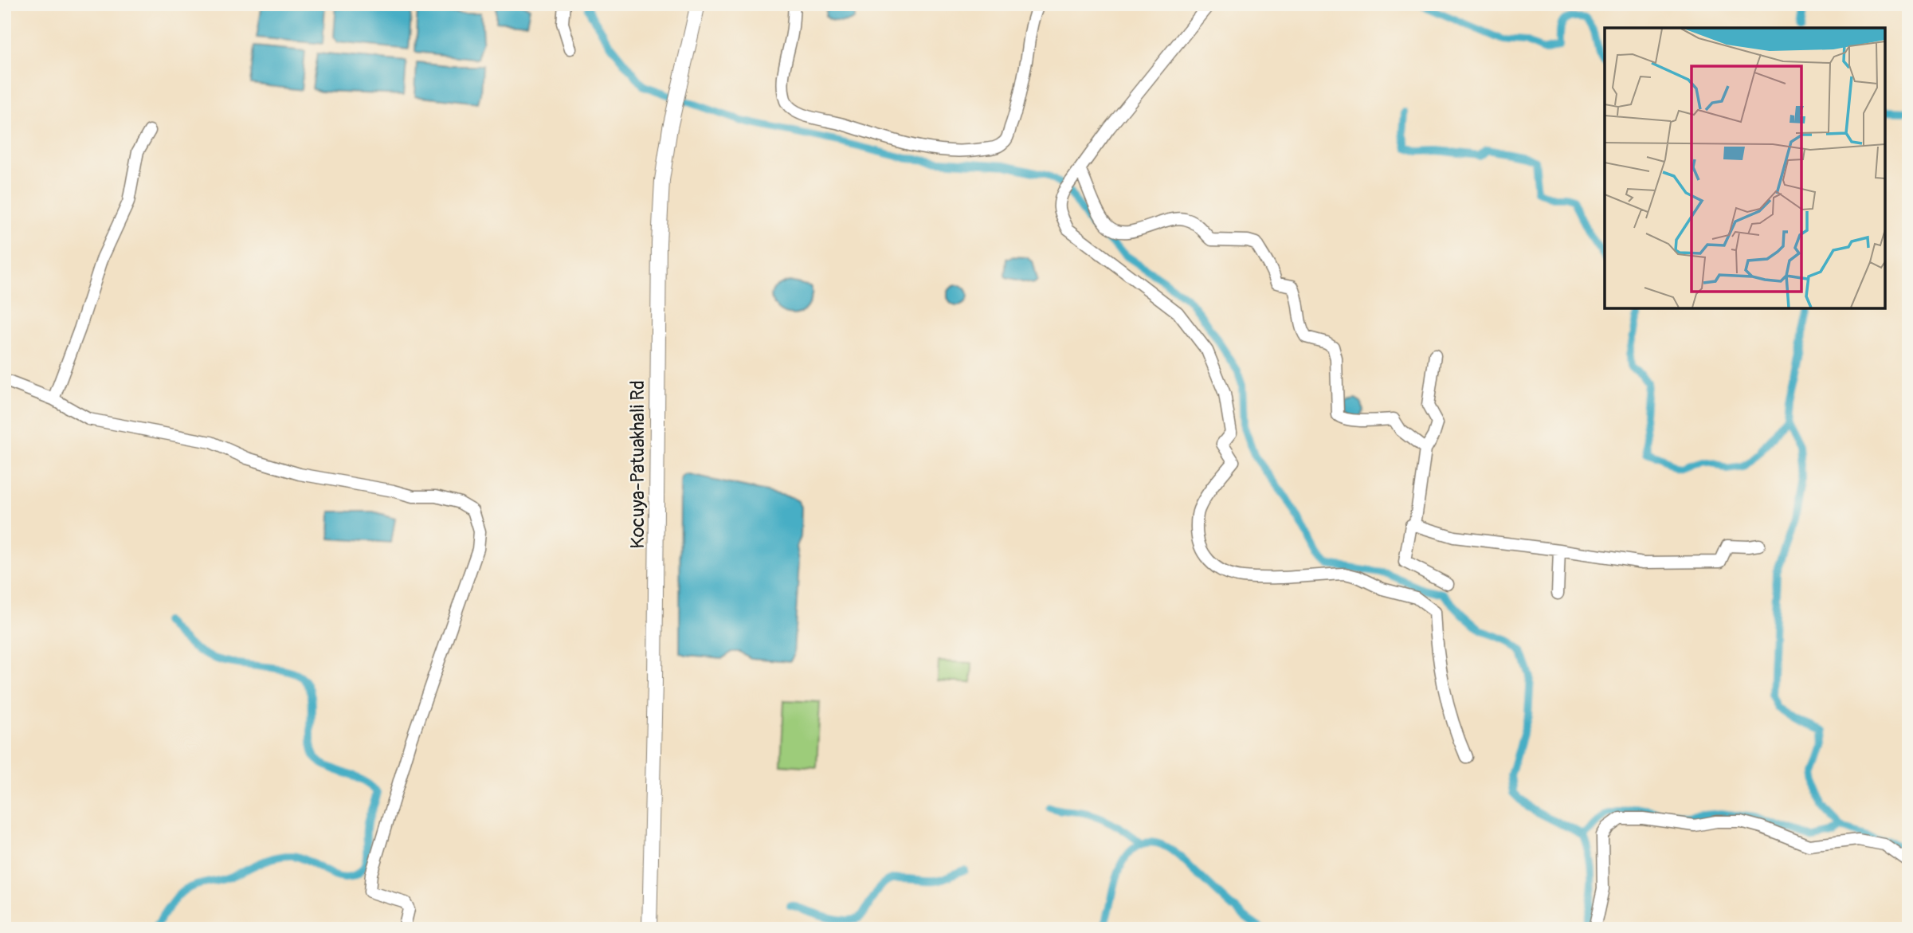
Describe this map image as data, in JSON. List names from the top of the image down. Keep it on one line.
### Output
{"streets":{"main road":["Kocuya-Patuakhali Rd"]}}
